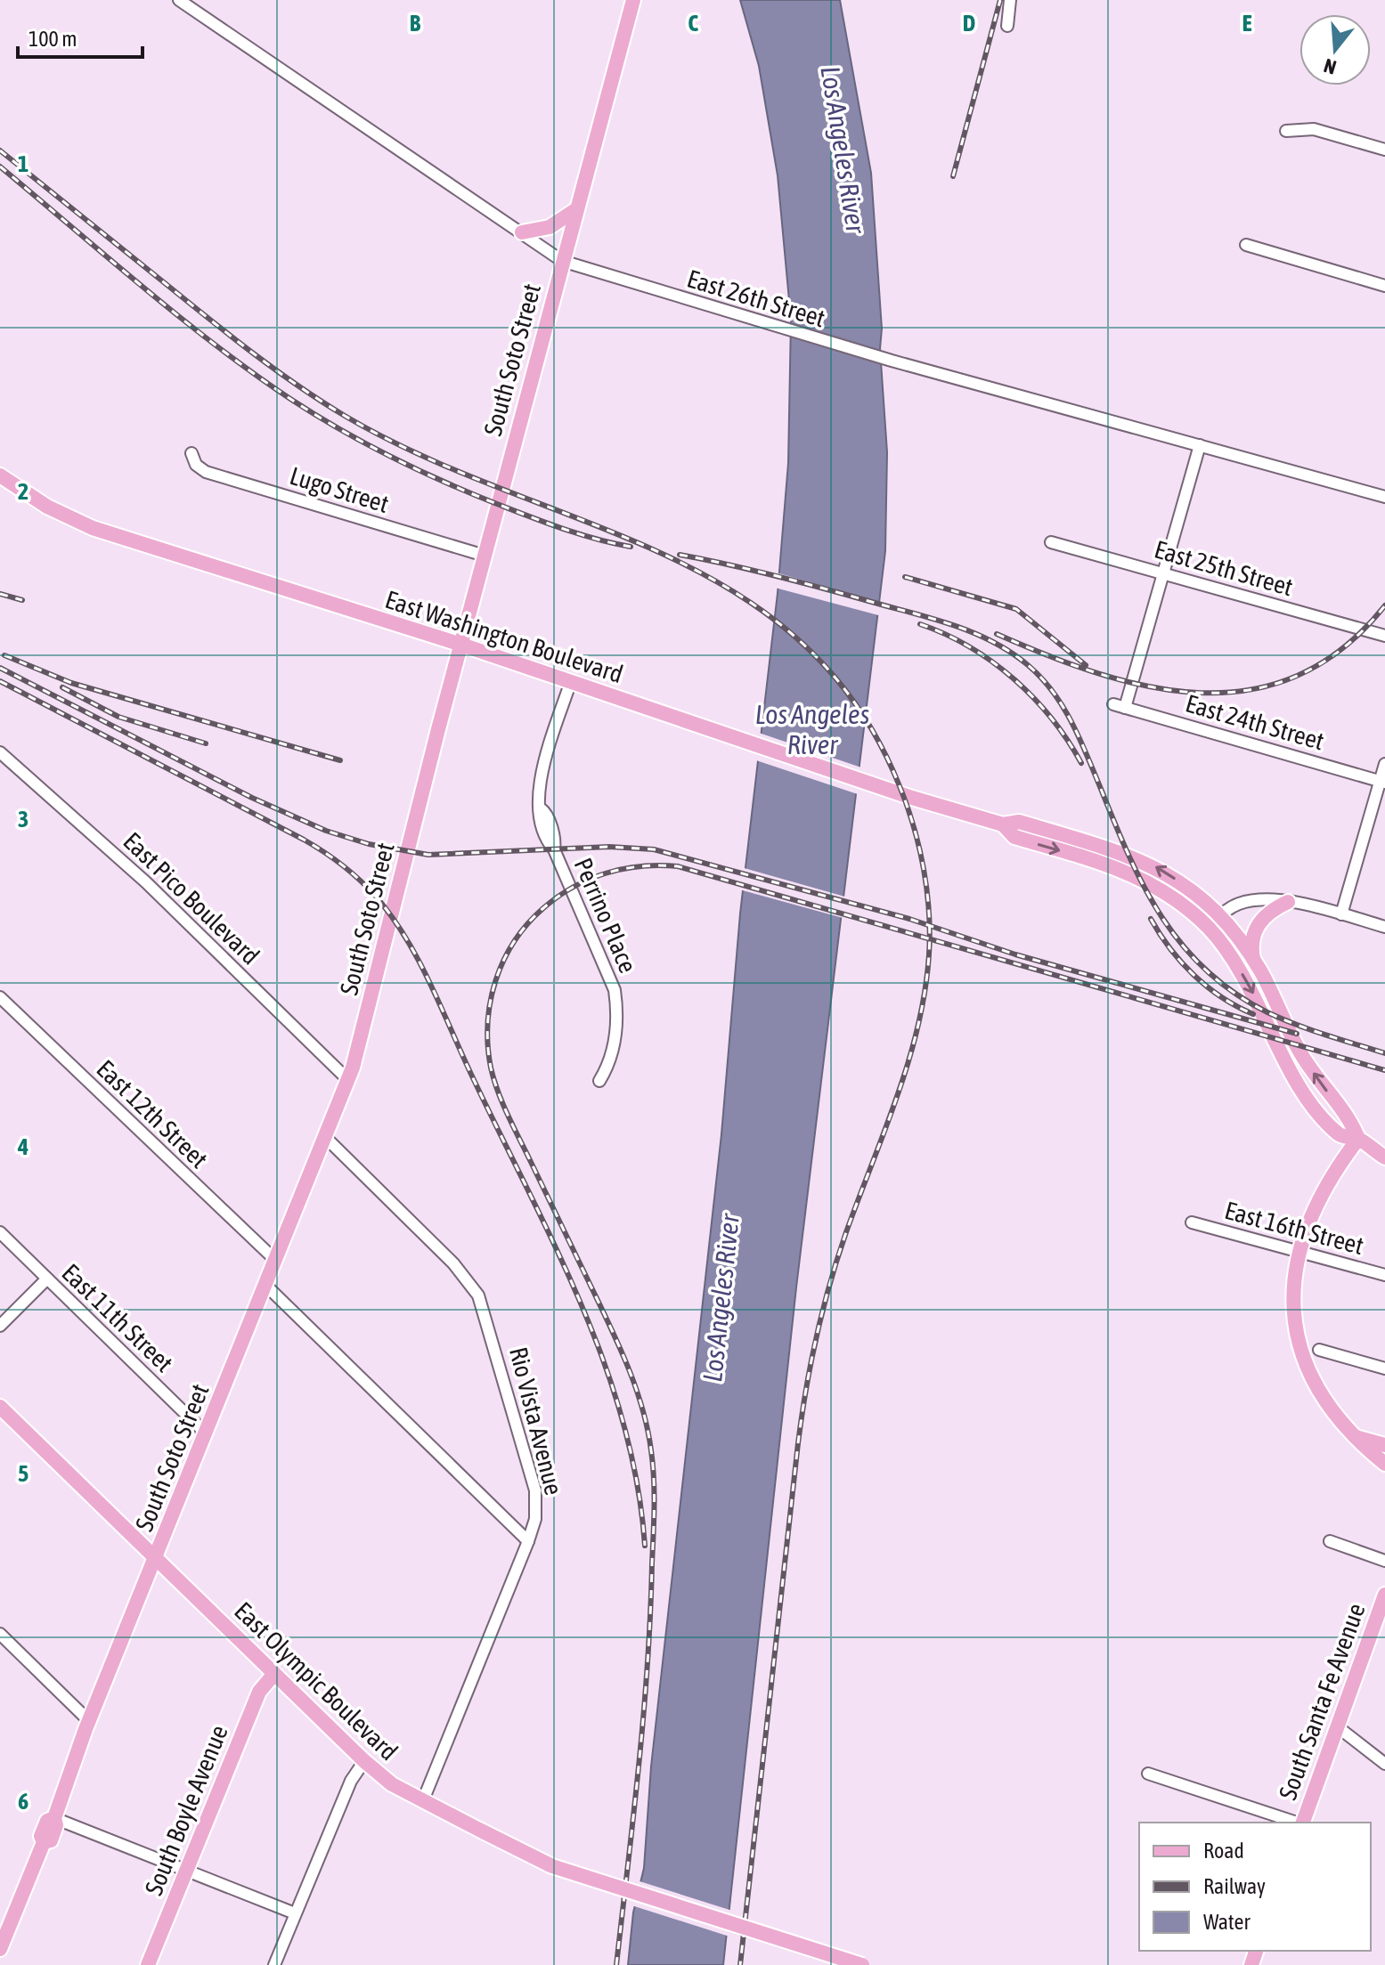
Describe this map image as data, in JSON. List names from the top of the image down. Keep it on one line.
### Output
{"streets":{"main road":["South Soto Street","East Washington Boulevard","East Olympic Boulevard","South Santa Fe Avenue","South Boyle Avenue"],"street":["East 26th Street","Lugo Street","East 25th Street","East 24th Street","East Pico Boulevard","Perrino Place","East 12th Street","East 16th Street","East 11th Street","Rio Vista Avenue"]},"crossings":[["East 26th Street","South Soto Street"],["South Soto Street","Lugo Street"],["South Soto Street","East Washington Boulevard"],["South Soto Street","East Pico Boulevard"],["South Soto Street","East 12th Street"],["South Soto Street","East 11th Street"],["South Soto Street","Rio Vista Avenue"],["South Soto Street","East Olympic Boulevard"],["East 25th Street","East 24th Street"],["East Washington Boulevard","Perrino Place"],["Rio Vista Avenue","East Olympic Boulevard"],["East Olympic Boulevard","South Boyle Avenue"]],"water":["Los Angeles River"],"legend":["Road","Railway","Water"],"scale_bar":"100 m","north":"bottom","grid":{"columns":["B","C","D","E"],"rows":["1","2","3","4","5","6"]}}
